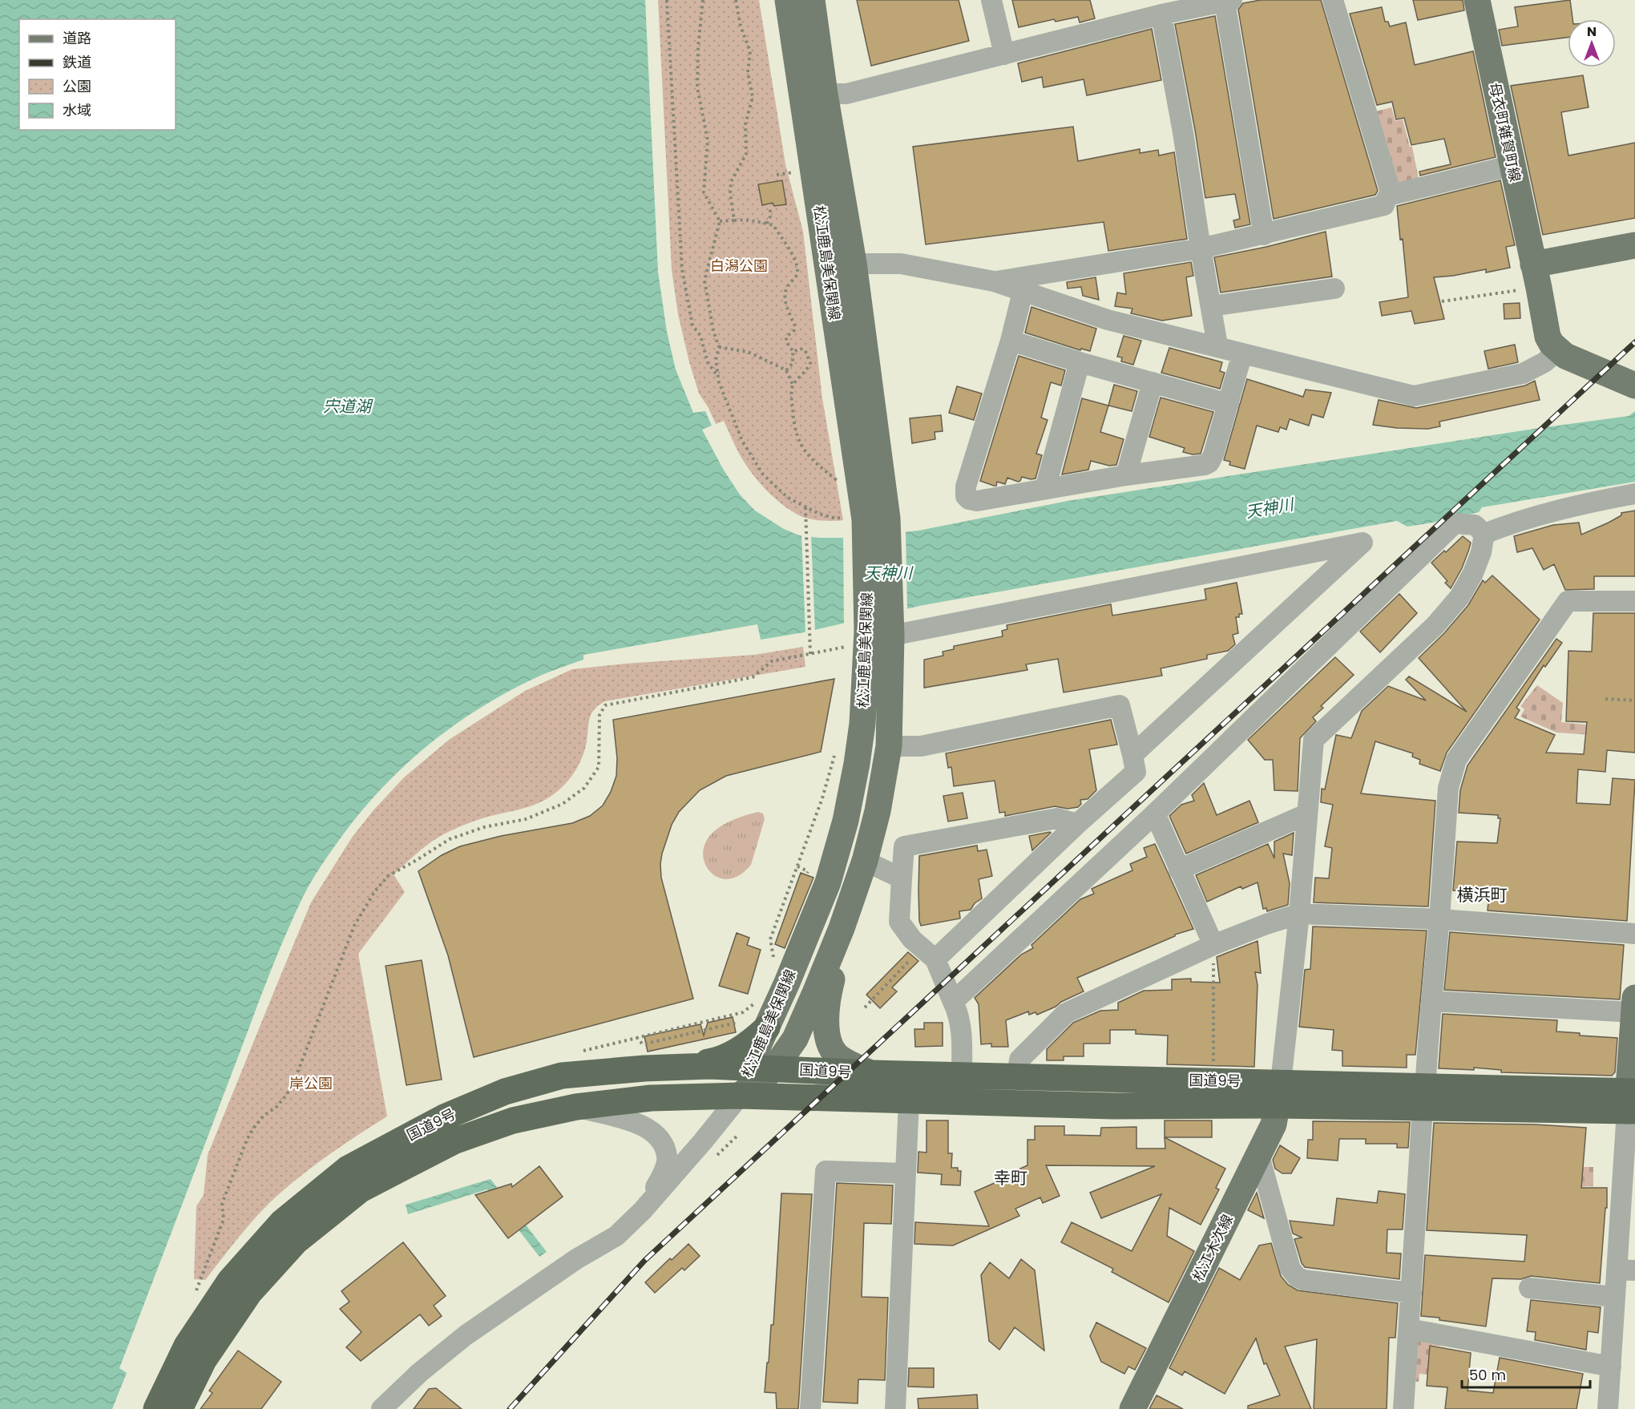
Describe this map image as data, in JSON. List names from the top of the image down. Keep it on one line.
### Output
{"streets":{"highway":["国道9号"],"main road":["母衣町雑賀町線","松江鹿島美保関線","松江木次線"]},"crossings":[["松江鹿島美保関線","国道9号"],["国道9号","松江木次線"]],"districts":["横浜町","幸町"],"water":["宍道湖","天神川"],"parks":["白潟公園","岸公園"],"legend":["道路","鉄道","公園","水域"],"scale_bar":"50 m","north":"top"}
